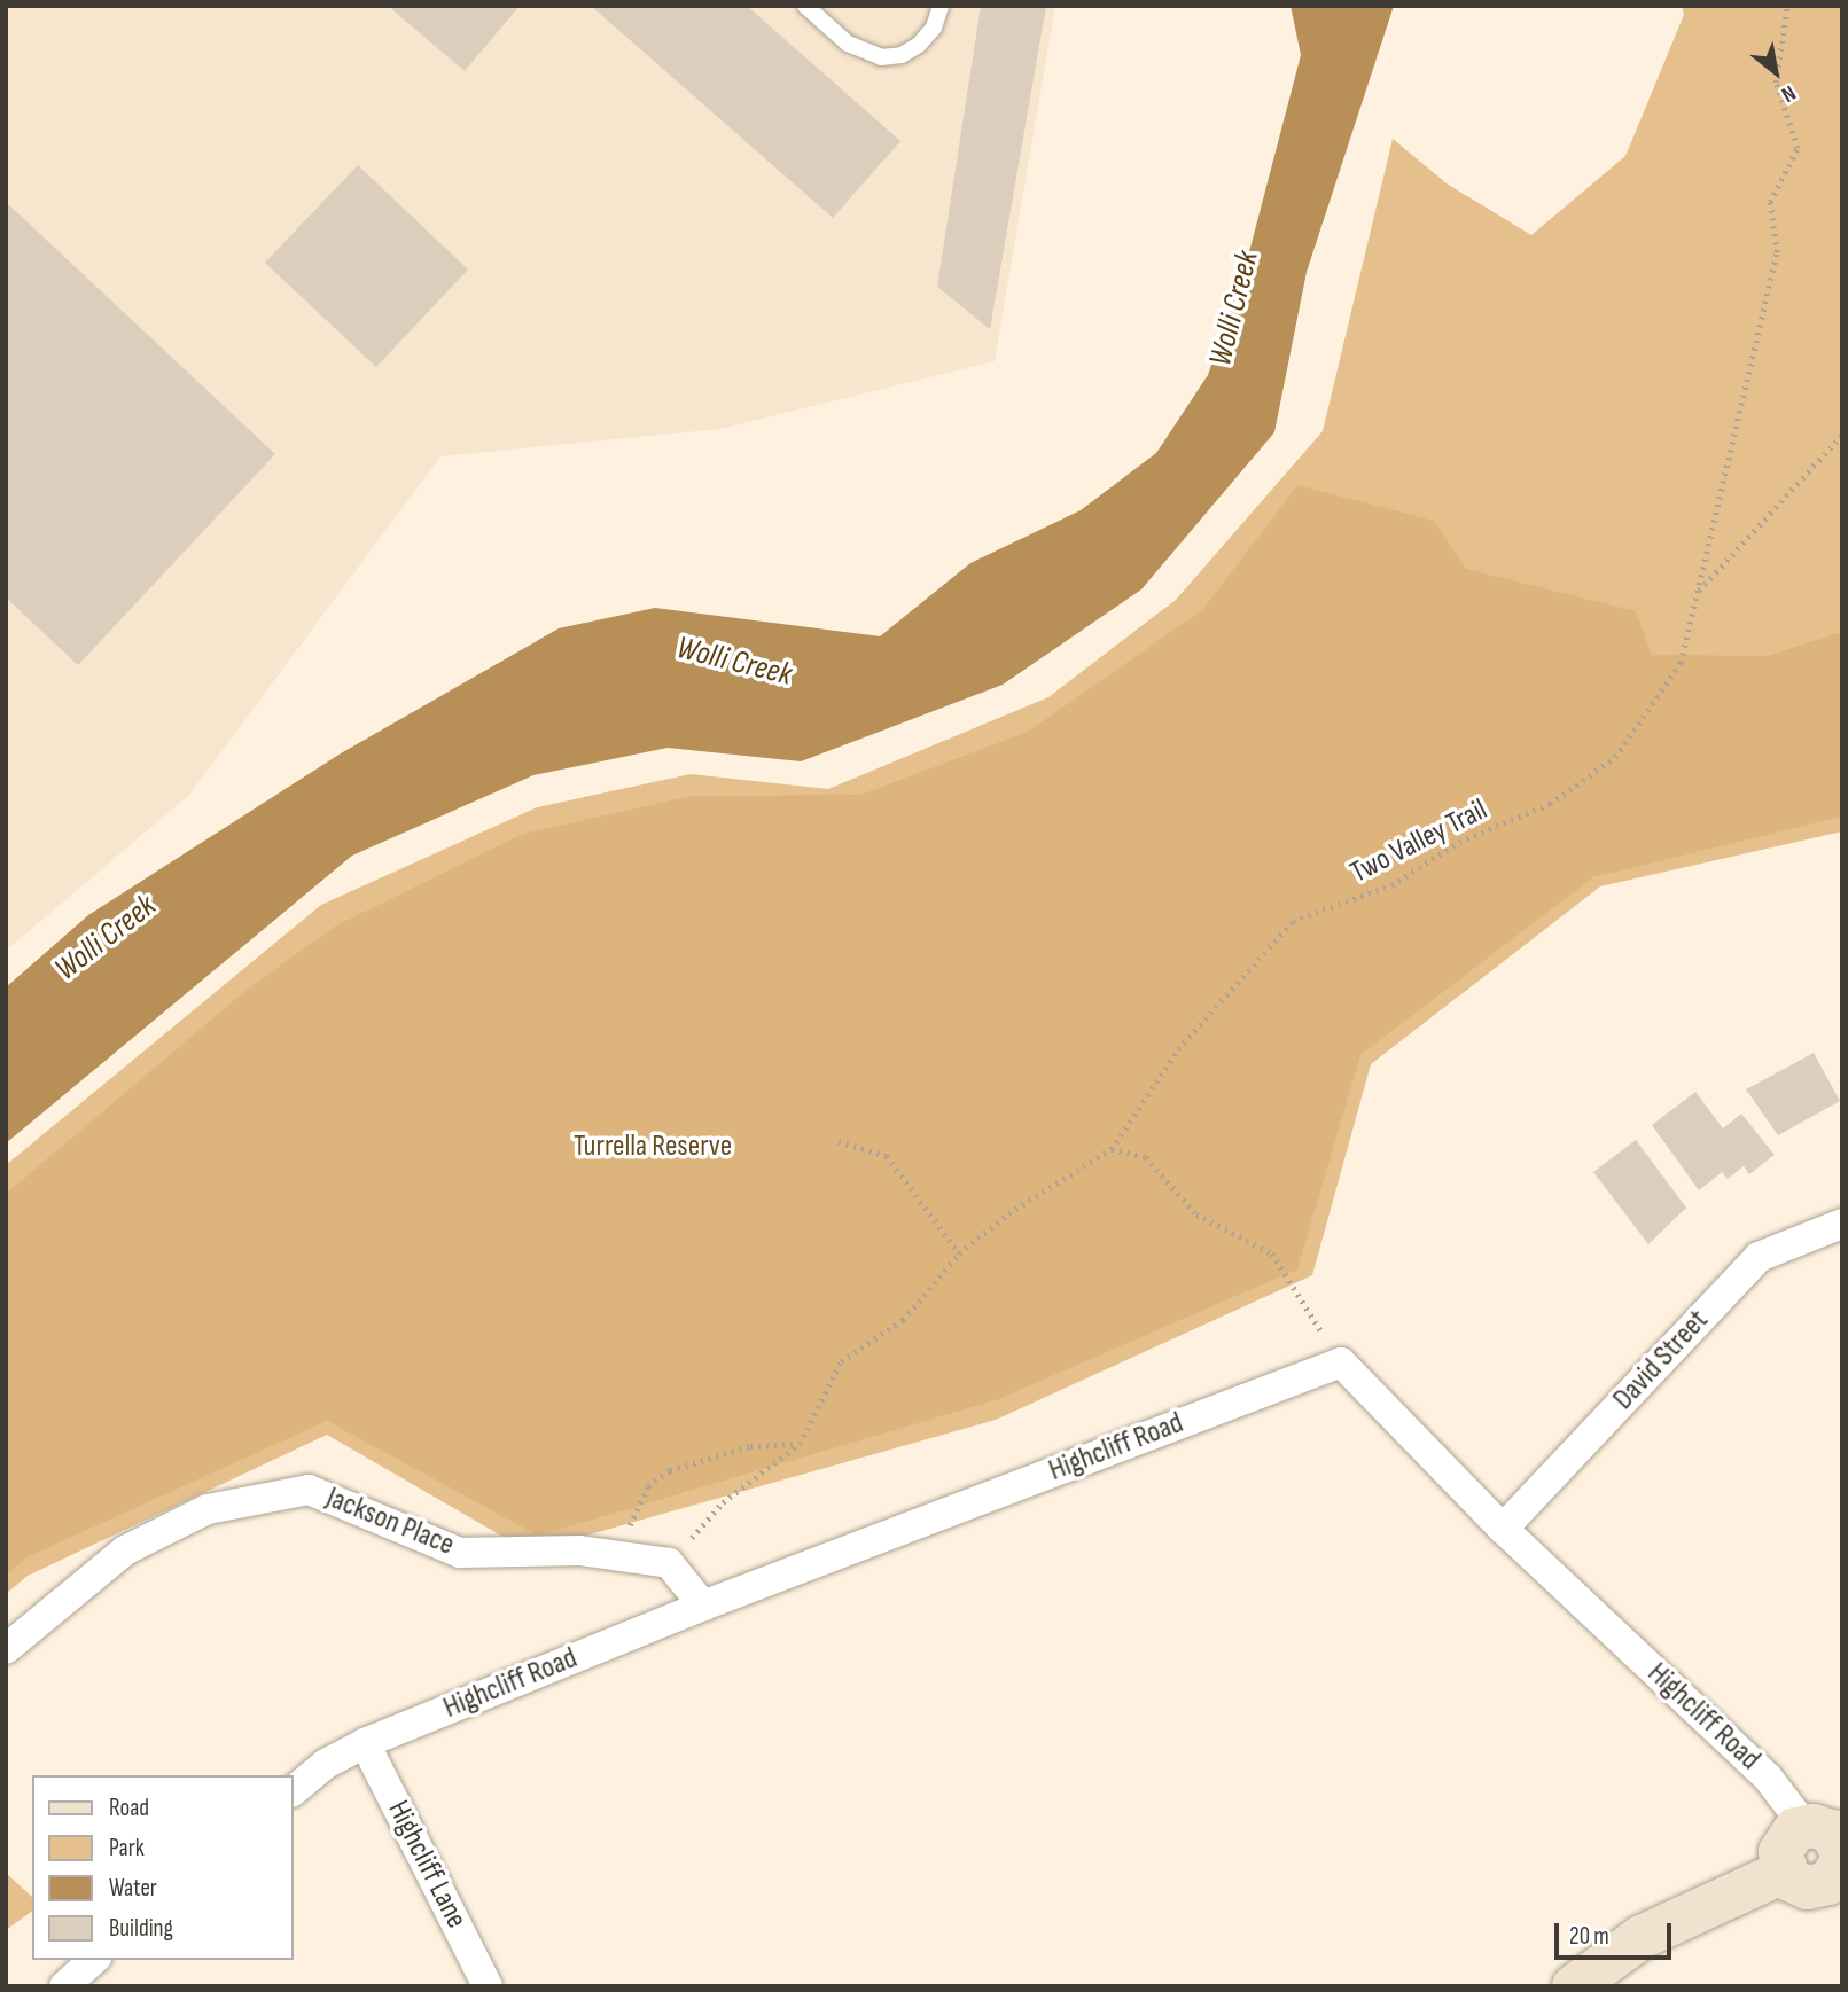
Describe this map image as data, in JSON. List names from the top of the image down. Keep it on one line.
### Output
{"streets":{"street":["David Street","Highcliff Road","Jackson Place","Highcliff Lane"],"path":["Two Valley Trail"]},"crossings":[["Two Valley Trail","Jackson Place"],["David Street","Highcliff Road"],["Highcliff Road","Highcliff Lane"]],"water":["Wolli Creek"],"parks":["Turrella Reserve"],"legend":["Road","Park","Water","Building"],"scale_bar":"20 m","north":"bottom right"}
